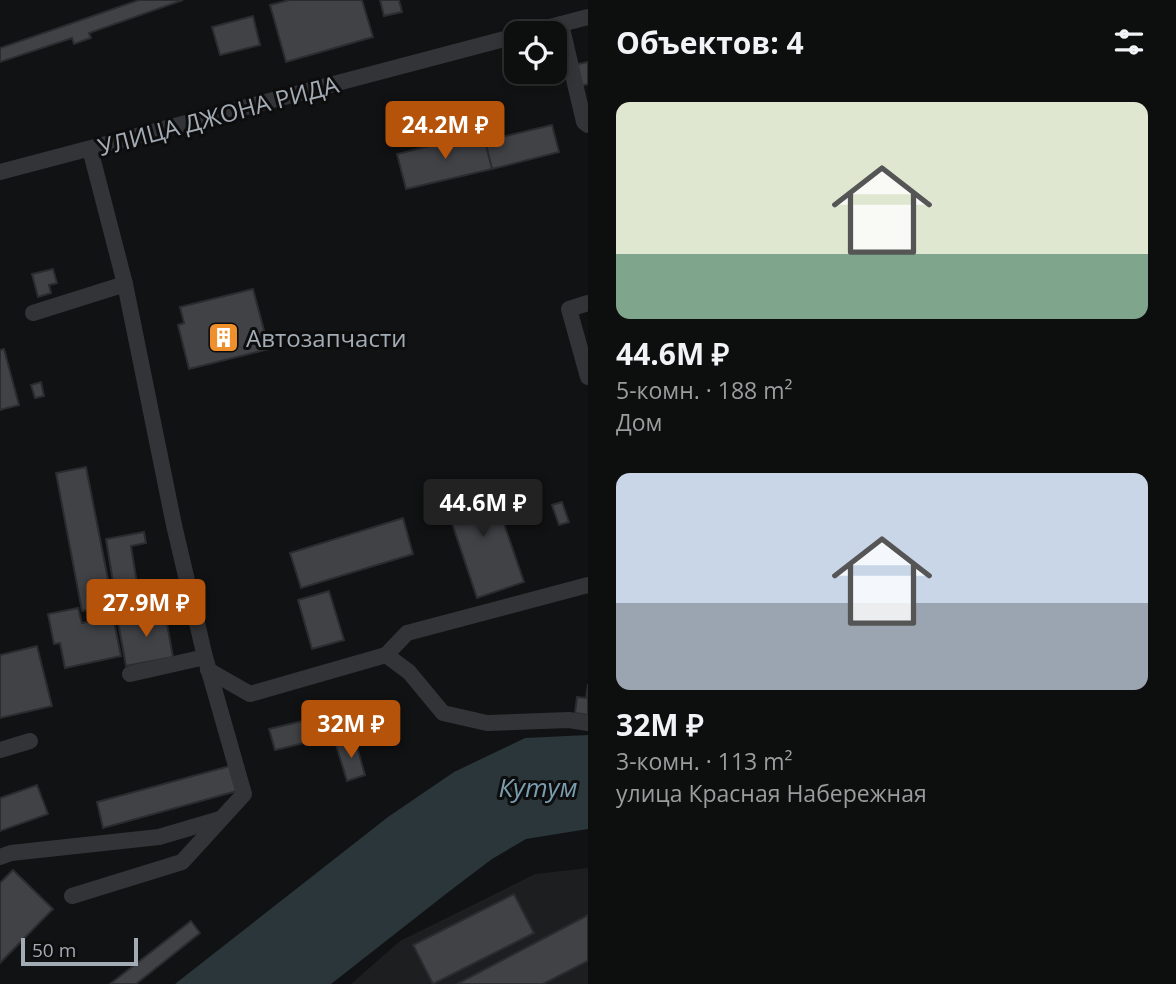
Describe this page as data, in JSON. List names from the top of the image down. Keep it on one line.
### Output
{"streets":{"street":["УЛИЦА ДЖОНА РИДА"]},"water":["Кутум"],"places":{"building":["Автозапчасти"]},"scale_bar":"50 m","page":{"heading":"Объектов: 4","list":[{"name":"44.6M ₽","note":"5-комн. · 188 m² · Дом"},{"name":"32M ₽","note":"3-комн. · 113 m² · улица Красная Набережная"}],"price":["24.2M ₽","44.6M ₽","27.9M ₽","32M ₽"],"scale":"50 m"}}
